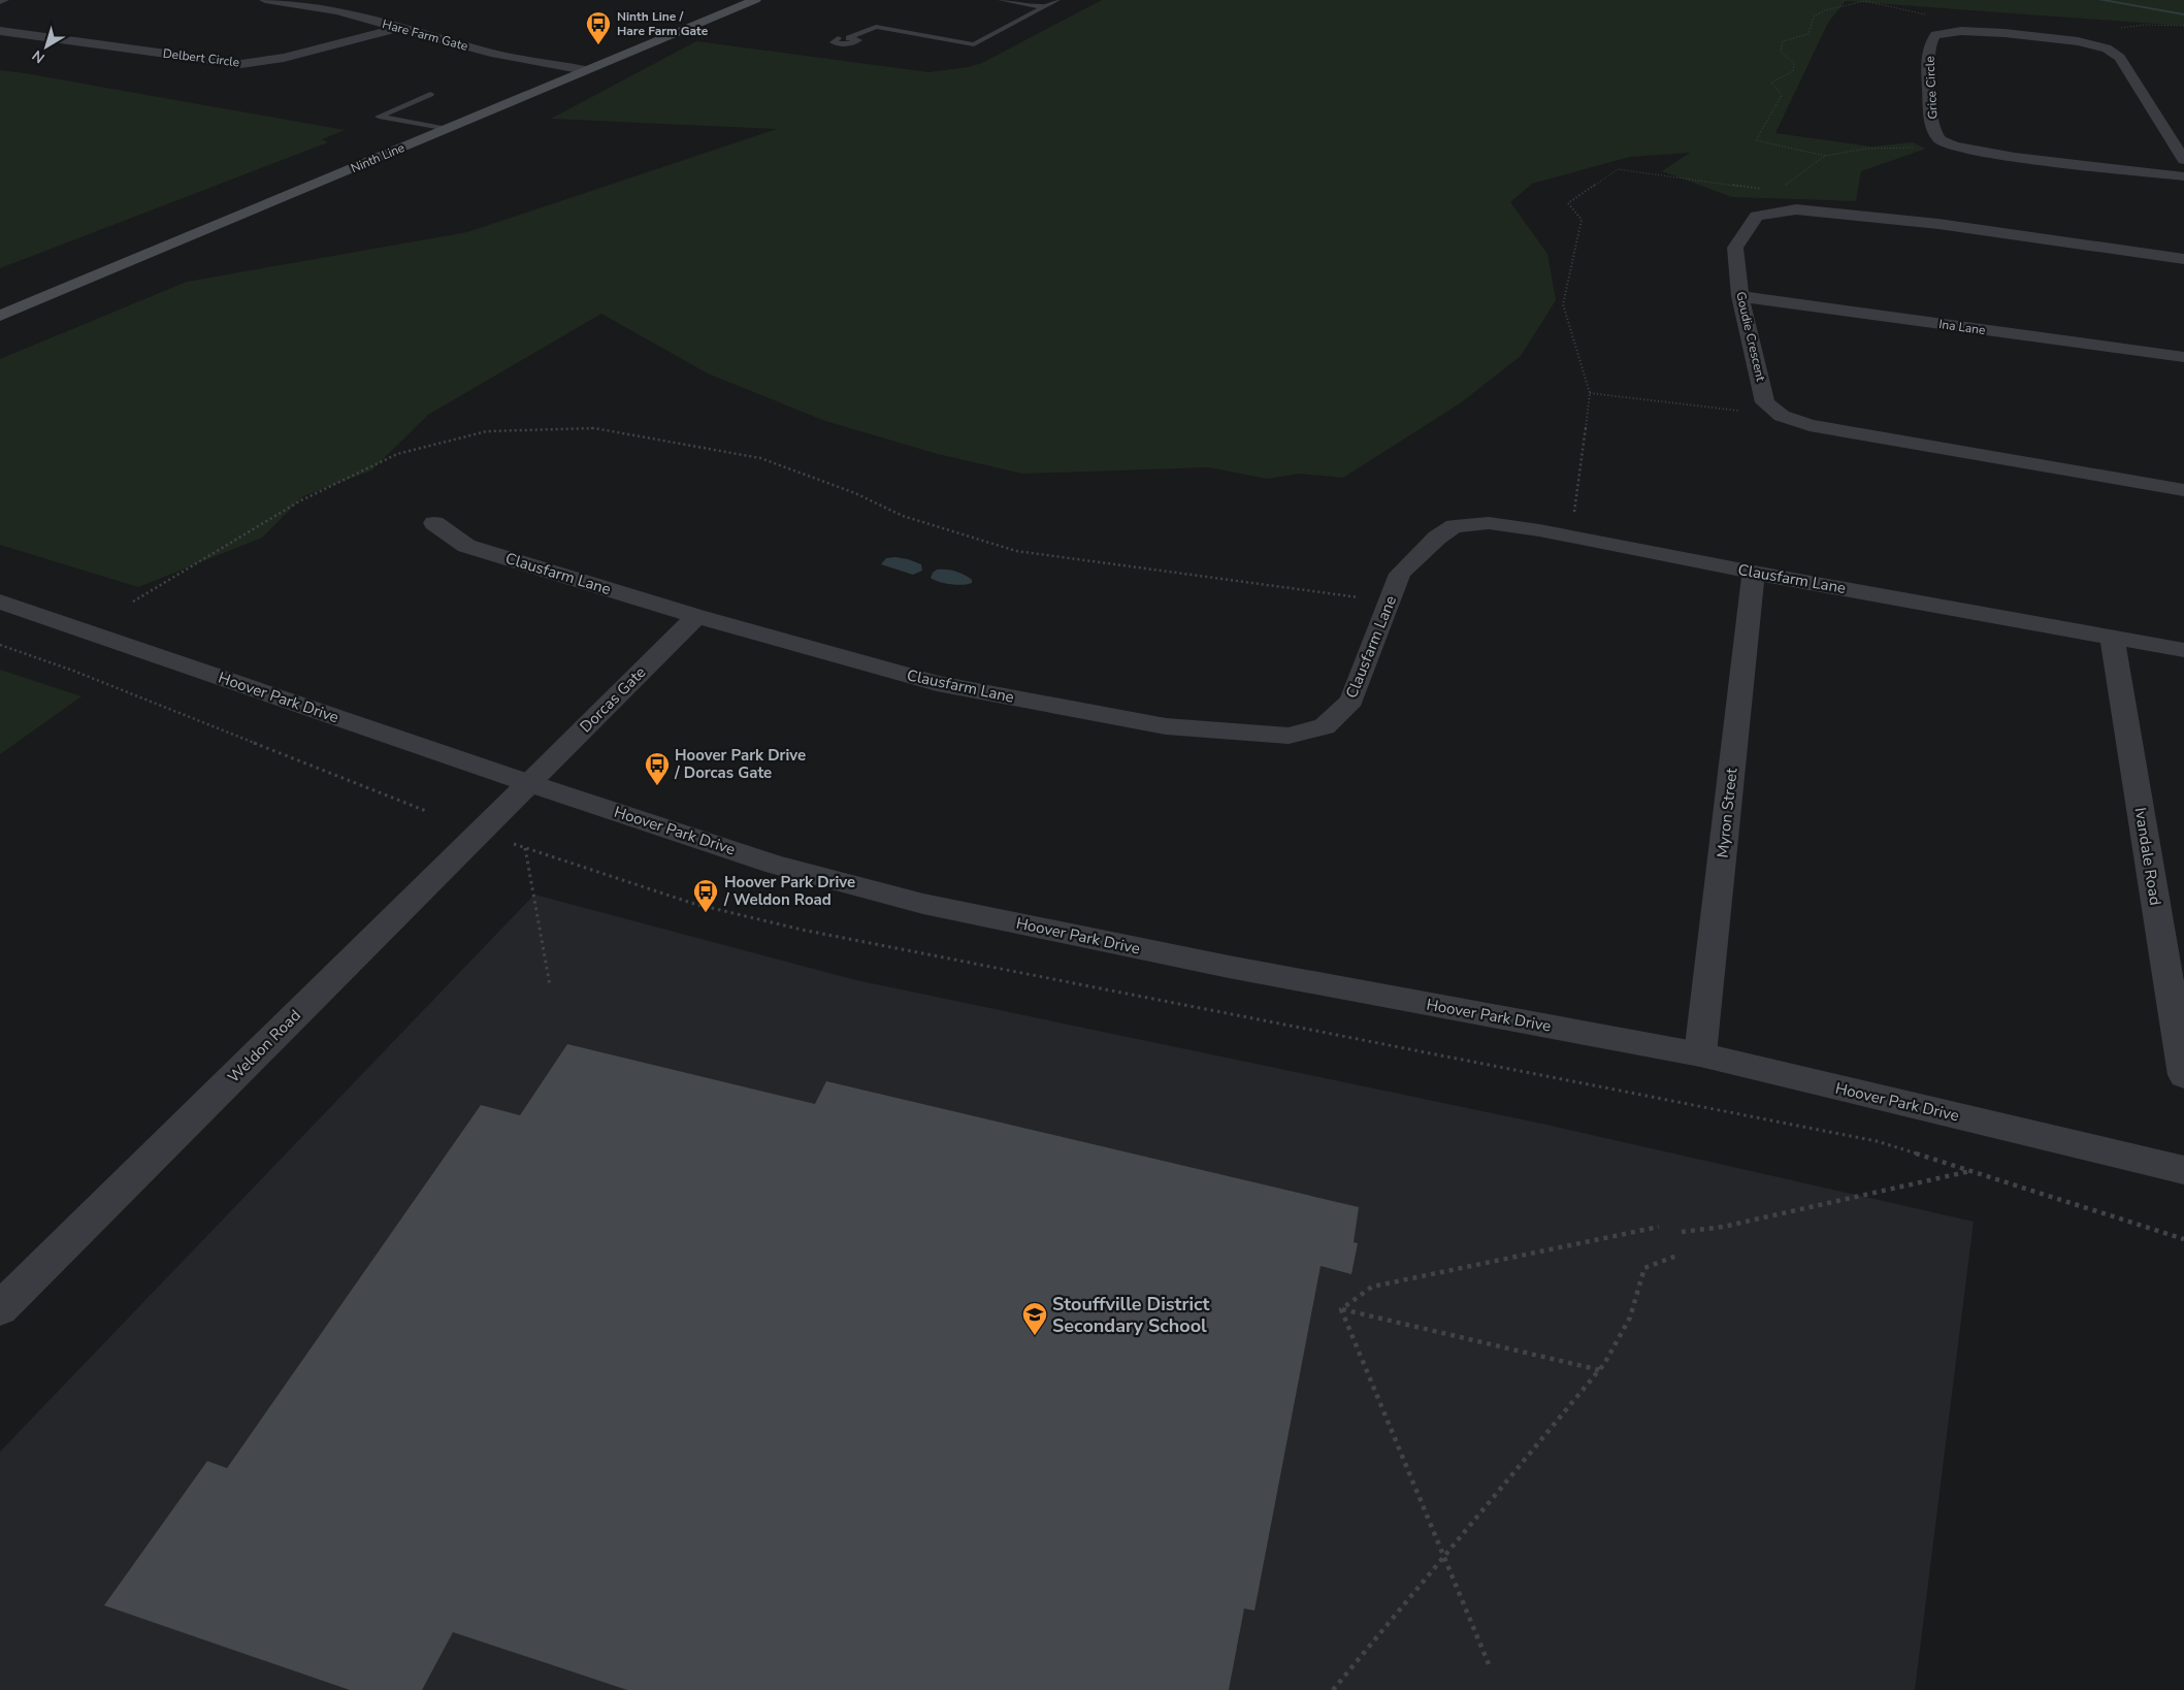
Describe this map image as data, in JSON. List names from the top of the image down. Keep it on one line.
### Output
{"streets":{"main road":["Ninth Line"],"street":["Hare Farm Gate","Delbert Circle","Grice Circle","Ina Lane","Goudie Crescent","Clausfarm Lane","Hoover Park Drive","Dorcas Gate","Myron Street","Ivandale Road","Weldon Road"]},"crossings":[["Hare Farm Gate","Delbert Circle"],["Hare Farm Gate","Ninth Line"],["Ina Lane","Goudie Crescent"],["Clausfarm Lane","Dorcas Gate"],["Clausfarm Lane","Myron Street"],["Clausfarm Lane","Ivandale Road"],["Hoover Park Drive","Dorcas Gate"],["Hoover Park Drive","Myron Street"],["Hoover Park Drive","Weldon Road"],["Dorcas Gate","Weldon Road"]],"places":{"bus stop":["Ninth Line / Hare Farm Gate","Hoover Park Drive / Dorcas Gate","Hoover Park Drive / Weldon Road"],"school or university":["Stouffville District Secondary School"]},"north":"bottom left"}
